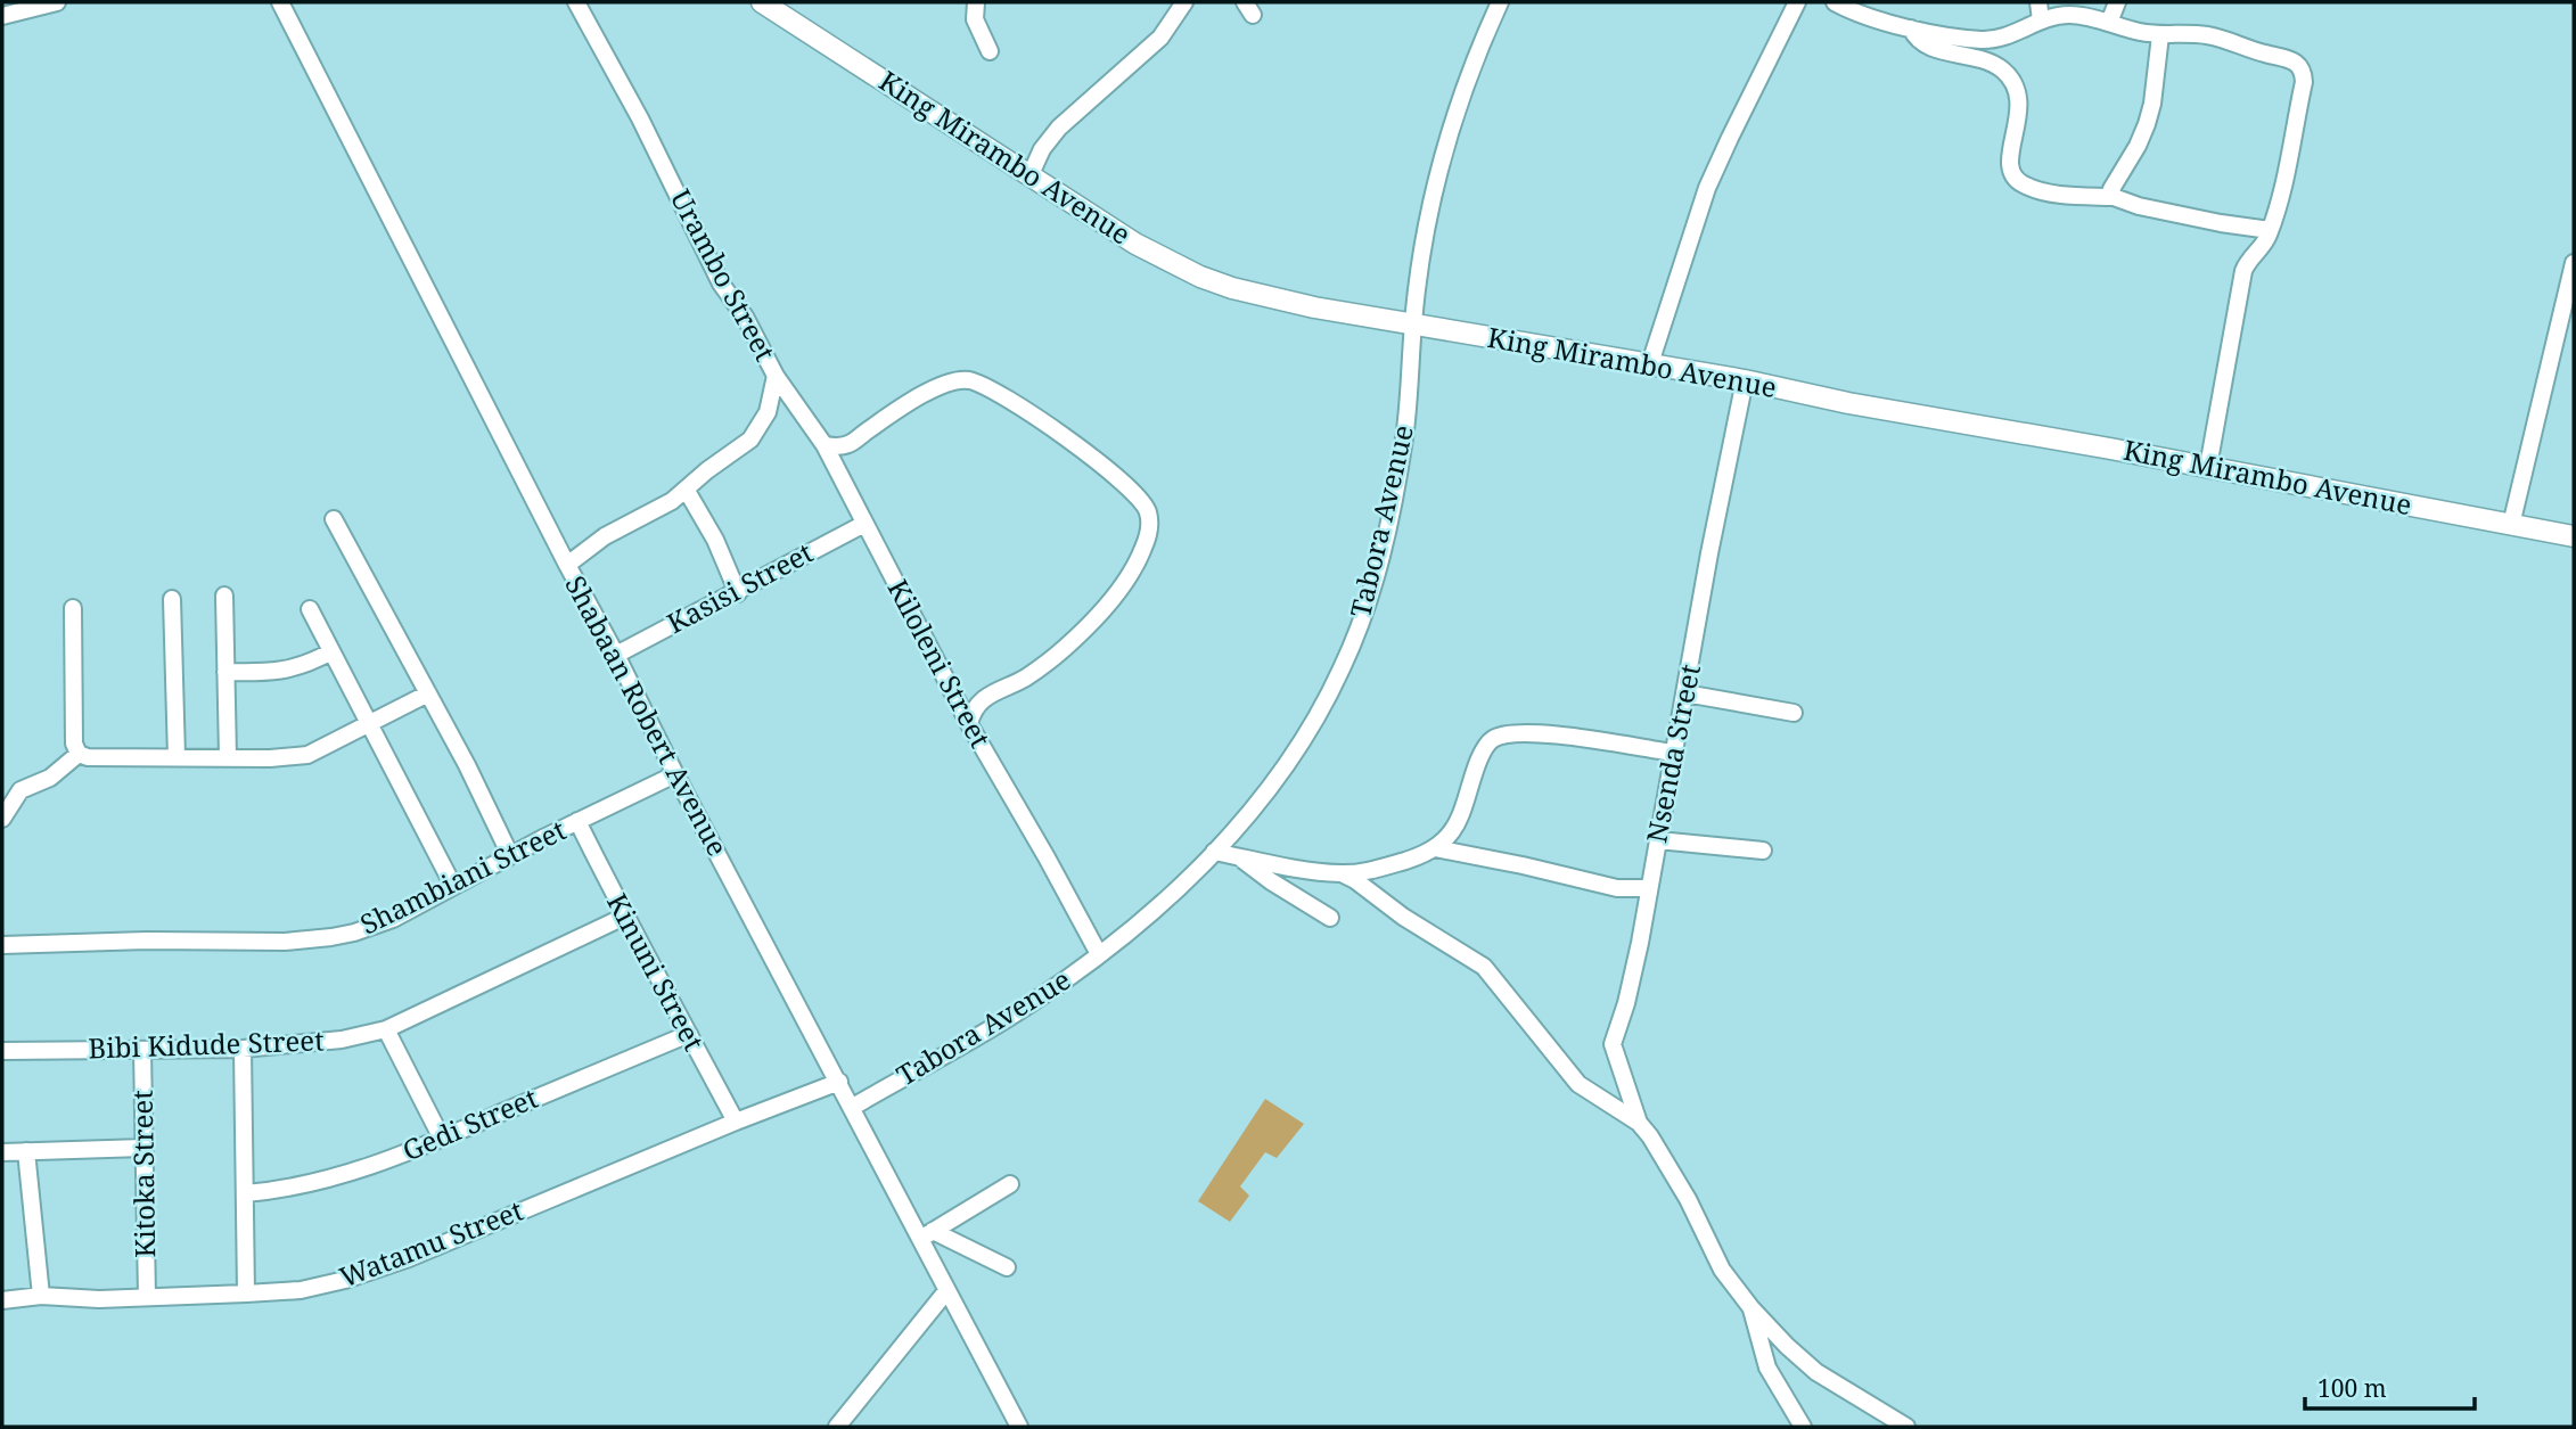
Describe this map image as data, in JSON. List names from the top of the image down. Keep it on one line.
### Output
{"streets":{"main road":["King Mirambo Avenue"],"street":["Urambo Street","Tabora Avenue","Kasisi Street","Kiloleni Street","Shabaan Robert Avenue","Nsenda Street","Shambiani Street","Kinuni Street","Bibi Kidude Street","Gedi Street","Kitoka Street","Watamu Street"]},"crossings":[["King Mirambo Avenue","Tabora Avenue"],["King Mirambo Avenue","Nsenda Street"],["Urambo Street","Kiloleni Street"],["Urambo Street","Shabaan Robert Avenue"],["Tabora Avenue","Kiloleni Street"],["Tabora Avenue","Shabaan Robert Avenue"],["Kasisi Street","Kiloleni Street"],["Kasisi Street","Shabaan Robert Avenue"],["Shabaan Robert Avenue","Shambiani Street"],["Shabaan Robert Avenue","Watamu Street"],["Shambiani Street","Kinuni Street"],["Kinuni Street","Bibi Kidude Street"],["Kinuni Street","Gedi Street"],["Kinuni Street","Watamu Street"],["Bibi Kidude Street","Kitoka Street"],["Kitoka Street","Watamu Street"]],"scale_bar":"100 m"}
